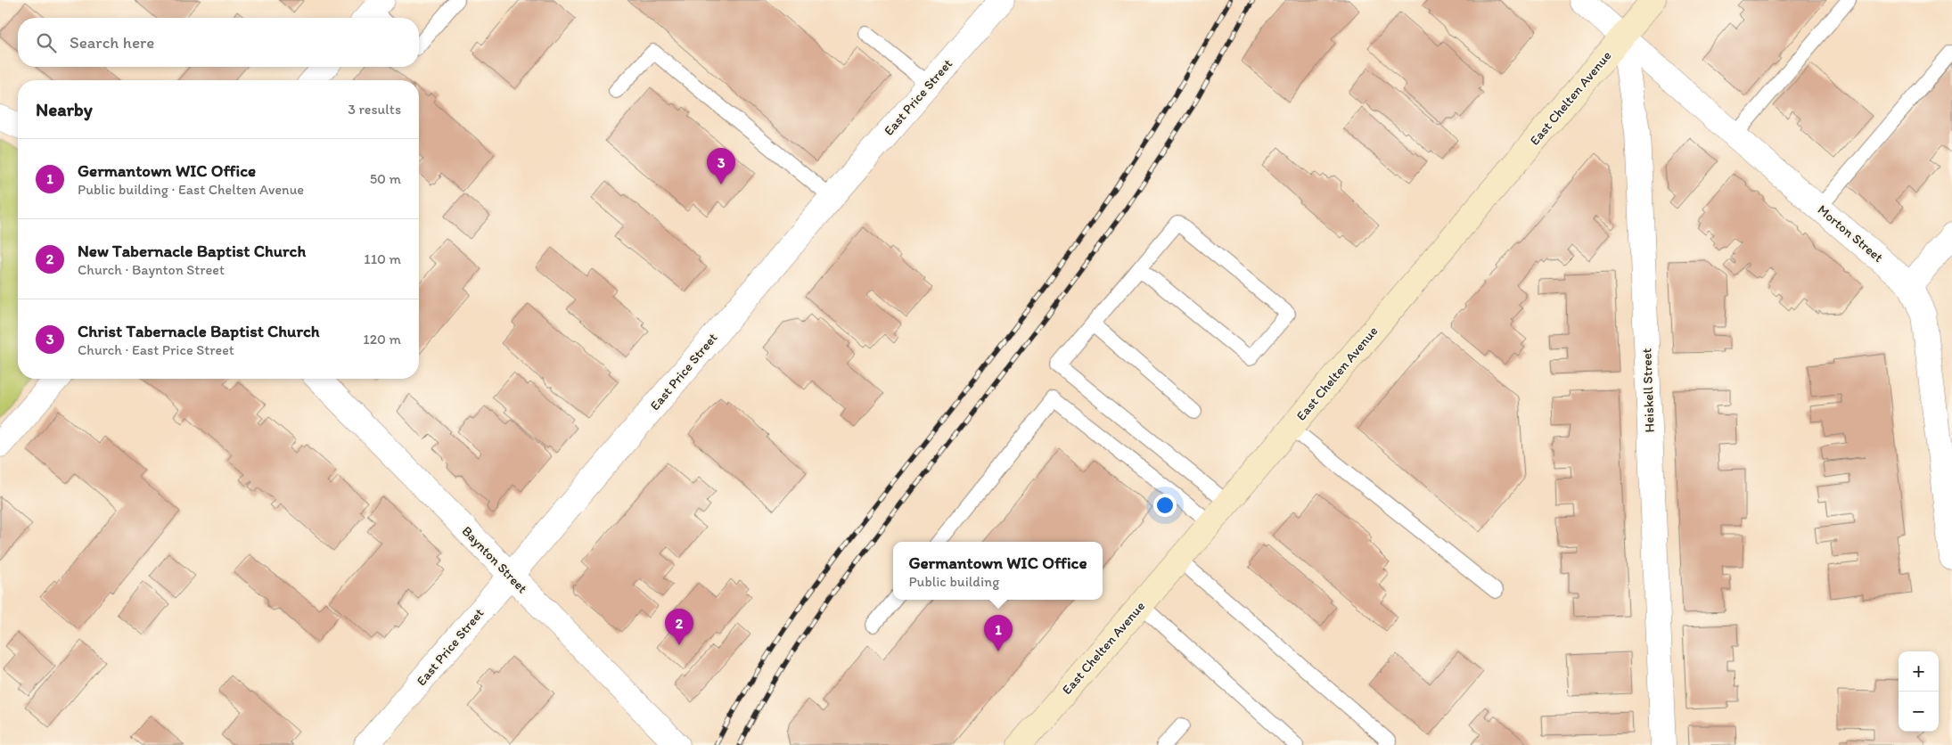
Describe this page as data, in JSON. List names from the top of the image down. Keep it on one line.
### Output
{"streets":{"street":["East Price Street","East Chelten Avenue","Morton Street","Heiskell Street","Baynton Street"]},"crossings":[["East Price Street","Baynton Street"],["East Chelten Avenue","Morton Street"],["East Chelten Avenue","Heiskell Street"],["Morton Street","Heiskell Street"]],"page":{"search":"Search here","heading":["Nearby","3 results"],"list":[{"mark":"1","name":"Germantown WIC Office","note":"Public building · East Chelten Avenue","value":"50 m"},{"mark":"2","name":"New Tabernacle Baptist Church","note":"Church · Baynton Street","value":"110 m"},{"mark":"3","name":"Christ Tabernacle Baptist Church","note":"Church · East Price Street","value":"120 m"}],"pins":["3","2","1"],"popup":["Germantown WIC Office","Public building"],"map_buttons":["+","−"]}}
